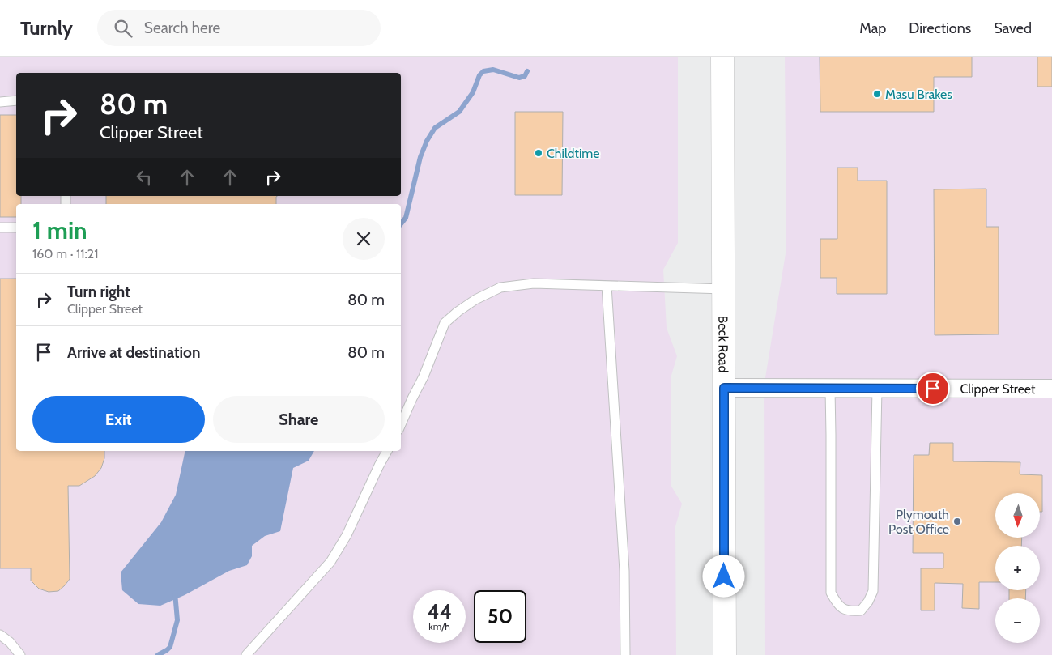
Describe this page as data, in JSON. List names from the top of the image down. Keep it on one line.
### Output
{"streets":{"main road":["Beck Road"],"street":["Clipper Street"]},"crossings":[["Beck Road","Clipper Street"]],"places":["Masu Brakes","Childtime","Plymouth Post Office"],"north":"bottom","page":{"header":"Turnly","search":"Search here","nav":["Map","Directions","Saved"],"turn":["80 m","Clipper Street"],"heading":["1 min","160 m · 11:21"],"list":[{"name":"Turn right","note":"Clipper Street","value":"80 m"},{"name":"Arrive at destination","value":"80 m"}],"buttons":["Exit","Share"],"map_buttons":["+","−"],"speed":"44 km/h","limit":"50"}}
